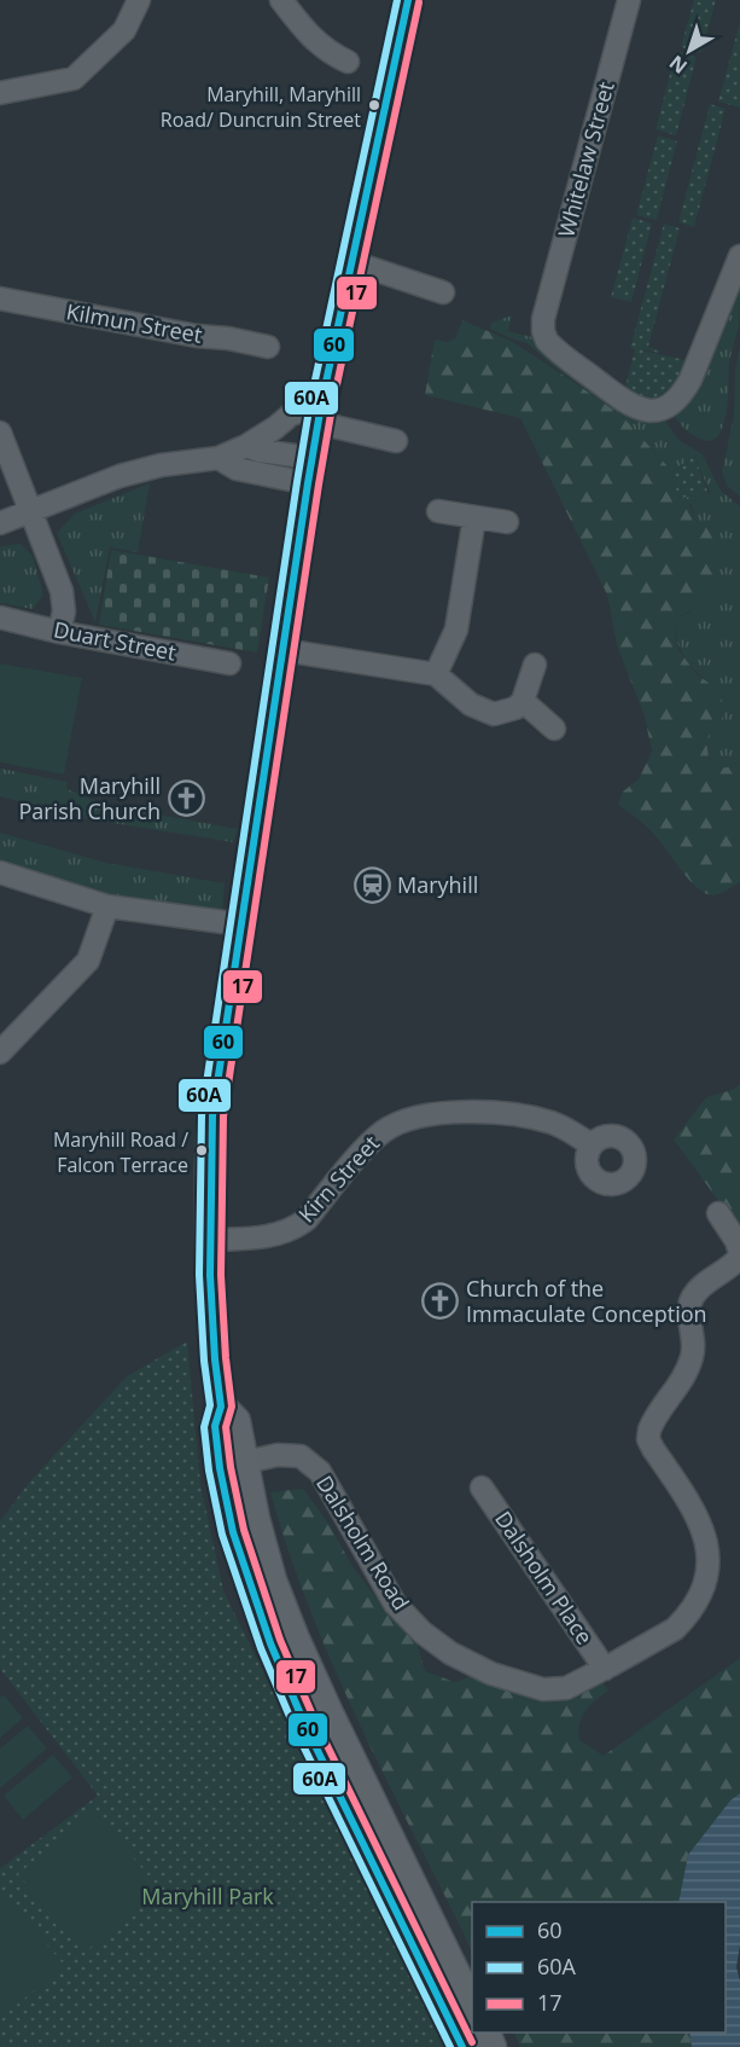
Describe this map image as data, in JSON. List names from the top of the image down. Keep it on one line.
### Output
{"streets":{"street":["Whitelaw Street","Kilmun Street","Duart Street","Kirn Street","Dalsholm Road","Dalsholm Place"]},"crossings":[["Dalsholm Road","Dalsholm Place"]],"parks":["Maryhill Park"],"places":{"other":["Maryhill, Maryhill Road/ Duncruin Street","Maryhill Road / Falcon Terrace"],"church":["Maryhill Parish Church","Church of the Immaculate Conception"],"station":["Maryhill"]},"lines":["transit line 60","transit line 60A","transit line 17"],"legend":["60","60A","17"],"north":"bottom left"}
